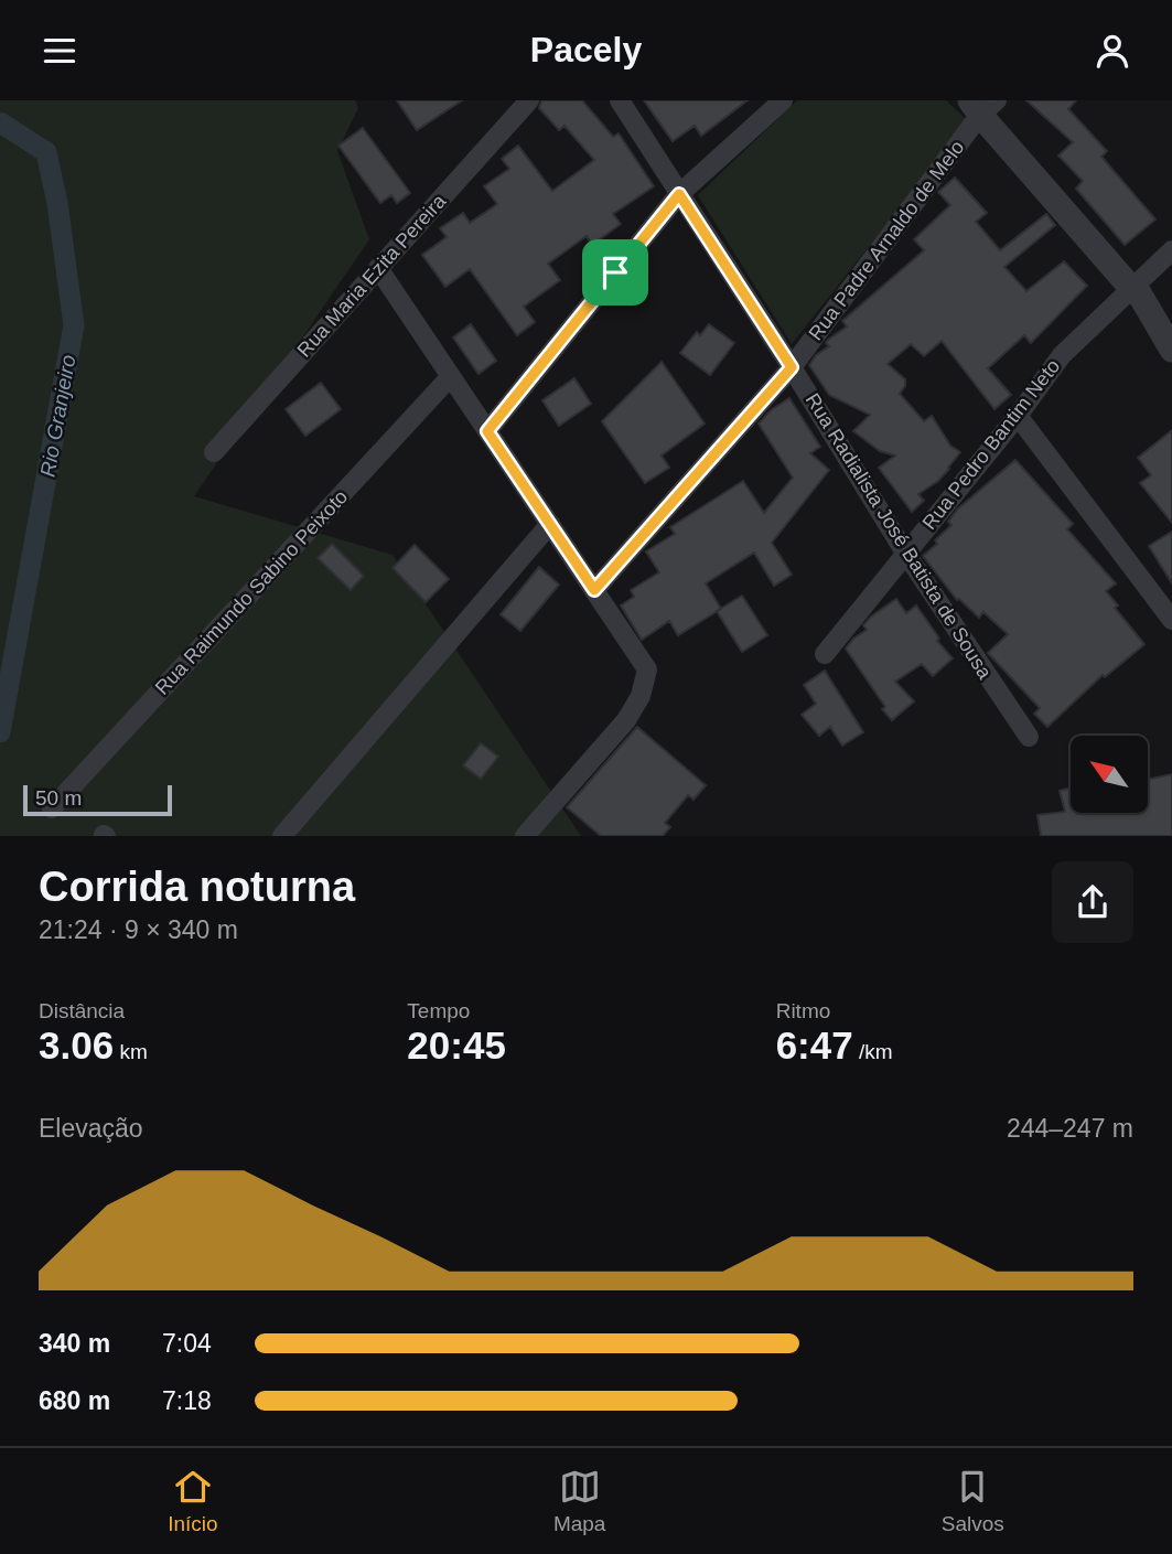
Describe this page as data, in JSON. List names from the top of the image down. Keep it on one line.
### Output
{"streets":{"street":["Rua Padre Arnaldo de Melo","Rua Maria Ezita Pereira","Rua Pedro Bantim Neto","Rua Radialista José Batista de Sousa","Rua Raimundo Sabino Peixoto"]},"crossings":[["Rua Padre Arnaldo de Melo","Rua Radialista José Batista de Sousa"],["Rua Pedro Bantim Neto","Rua Radialista José Batista de Sousa"]],"water":["Rio Granjeiro"],"scale_bar":"50 m","north":"top left","page":{"header":"Pacely","scale":"50 m","heading":["Corrida noturna","21:24 · 9 × 340 m"],"stats":[["Distância","3.06 km"],["Tempo","20:45"],["Ritmo","6:47 /km"]],"chart":["Elevação","244–247 m"],"list":[{"name":"340 m","note":"7:04"},{"name":"680 m","note":"7:18"}],"tabs":["Início","Mapa","Salvos"]}}
